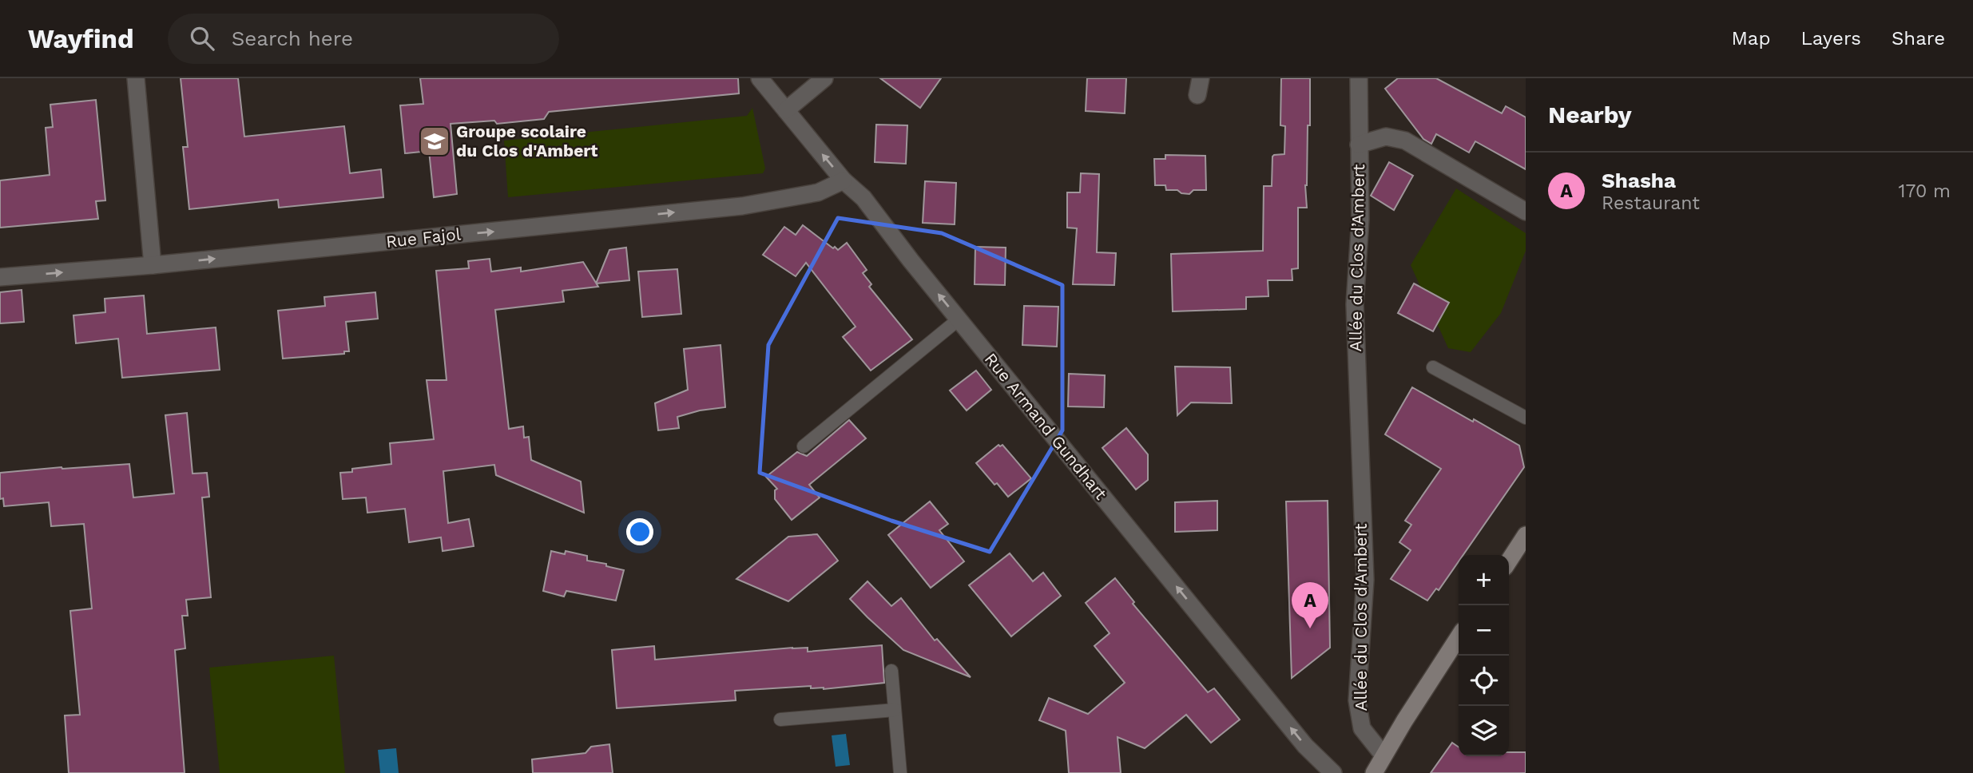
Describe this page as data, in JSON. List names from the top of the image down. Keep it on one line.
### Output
{"streets":{"street":["Rue Fajol","Allée du Clos d’Ambert","Rue Armand Gundhart","Allée du Clos d'Ambert"]},"crossings":[["Rue Fajol","Rue Armand Gundhart"],["Allée du Clos d’Ambert","Allée du Clos d'Ambert"]],"one_way":["Rue Fajol","Rue Armand Gundhart"],"places":{"school or university":["Groupe scolaire du Clos d'Ambert"]},"page":{"header":"Wayfind","search":"Search here","nav":["Map","Layers","Share"],"heading":"Nearby","list":[{"mark":"A","name":"Shasha","note":"Restaurant","value":"170 m"}],"map_buttons":["+","−"],"pins":"A"}}
